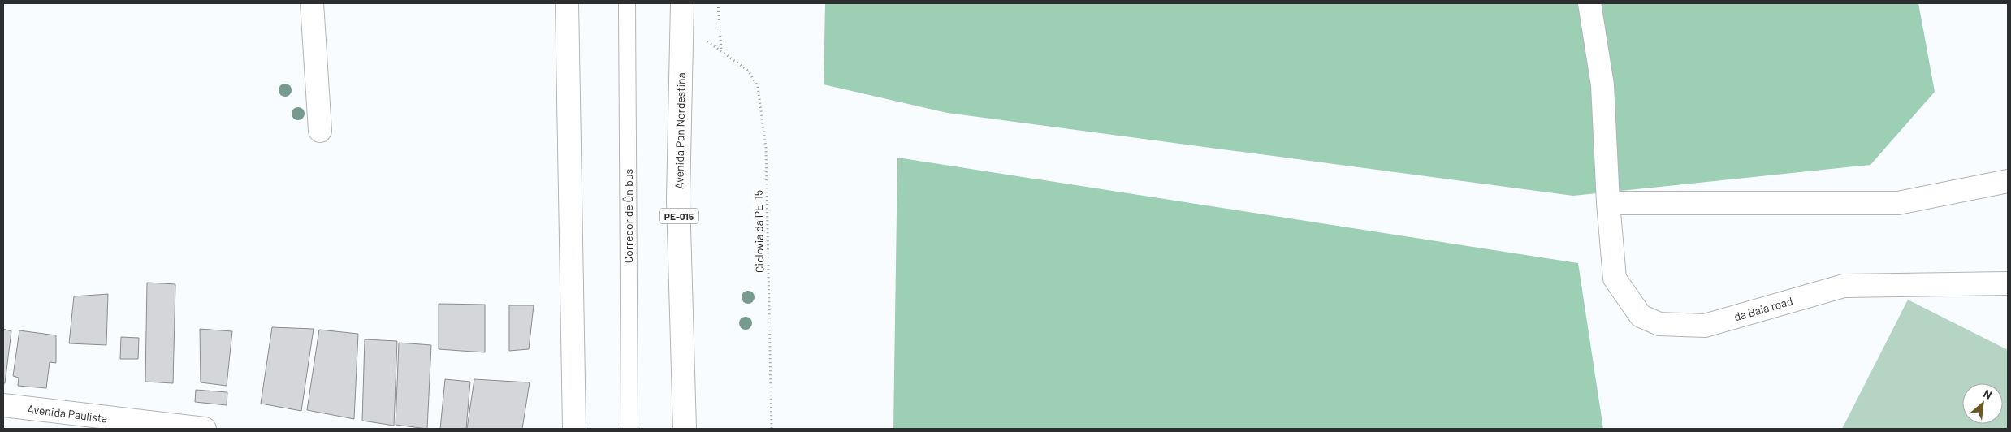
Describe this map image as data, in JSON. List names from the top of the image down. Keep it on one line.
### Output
{"streets":{"main road":["Avenida Pan Nordestina","PE-015","da Baia road","Avenida Paulista"],"lane":["Corredor de Ônibus"],"path":["Ciclovia da PE-15"]},"crossings":[["Avenida Pan Nordestina","Ciclovia da PE-15"]],"north":"top right"}
